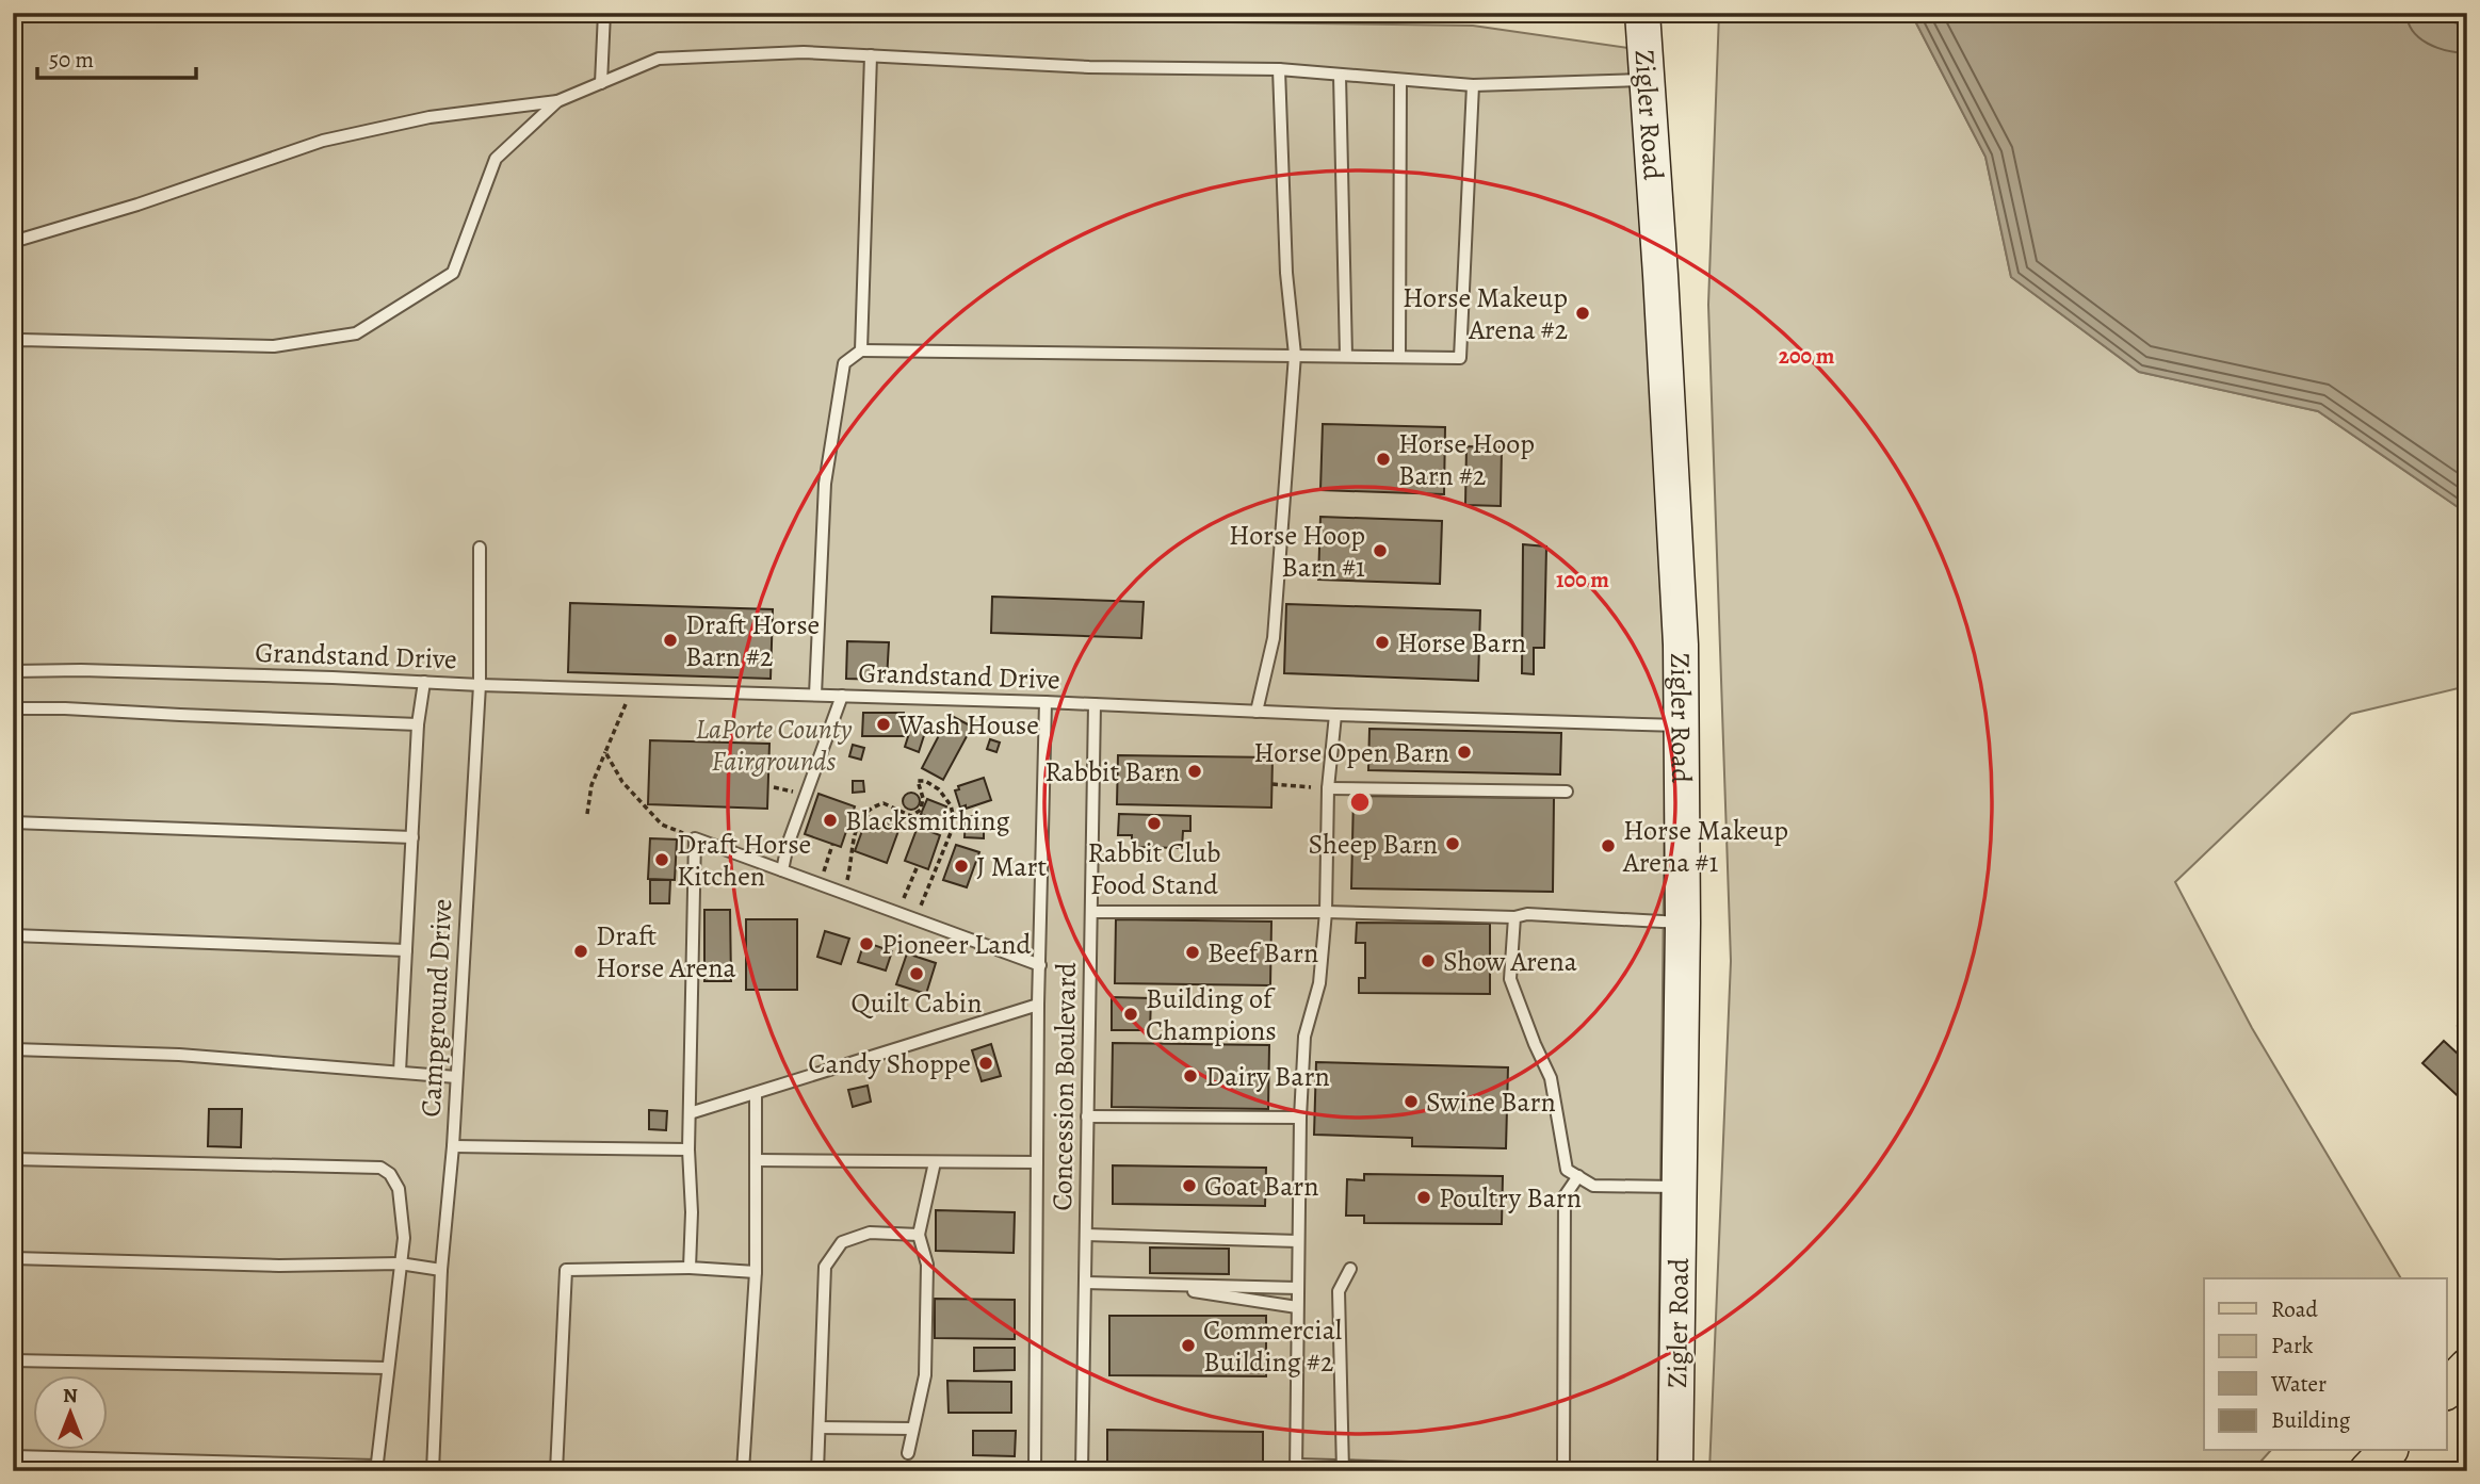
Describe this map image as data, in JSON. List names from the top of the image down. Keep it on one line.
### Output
{"streets":{"street":["Zigler Road"],"lane":["Grandstand Drive","Campground Drive","Concession Boulevard"]},"crossings":[["Zigler Road","Grandstand Drive"],["Grandstand Drive","Campground Drive"],["Grandstand Drive","Concession Boulevard"]],"parks":["LaPorte County Fairgrounds"],"places":["Horse Makeup Arena #2","Horse Hoop Barn #2","Horse Hoop Barn #1","Draft Horse Barn #2","Horse Barn","Wash House","Horse Open Barn","Rabbit Barn","Blacksmithing","Rabbit Club Food Stand","Sheep Barn","Horse Makeup Arena #1","Draft Horse Kitchen","J Mart","Pioneer Land","Draft Horse Arena","Beef Barn","Show Arena","Quilt Cabin","Building of Champions","Candy Shoppe","Dairy Barn","Swine Barn","Goat Barn","Poultry Barn","Commercial Building #2"],"legend":["Road","Park","Water","Building"],"scale_bar":"50 m","north":"top","rings":["200 m","100 m"]}
